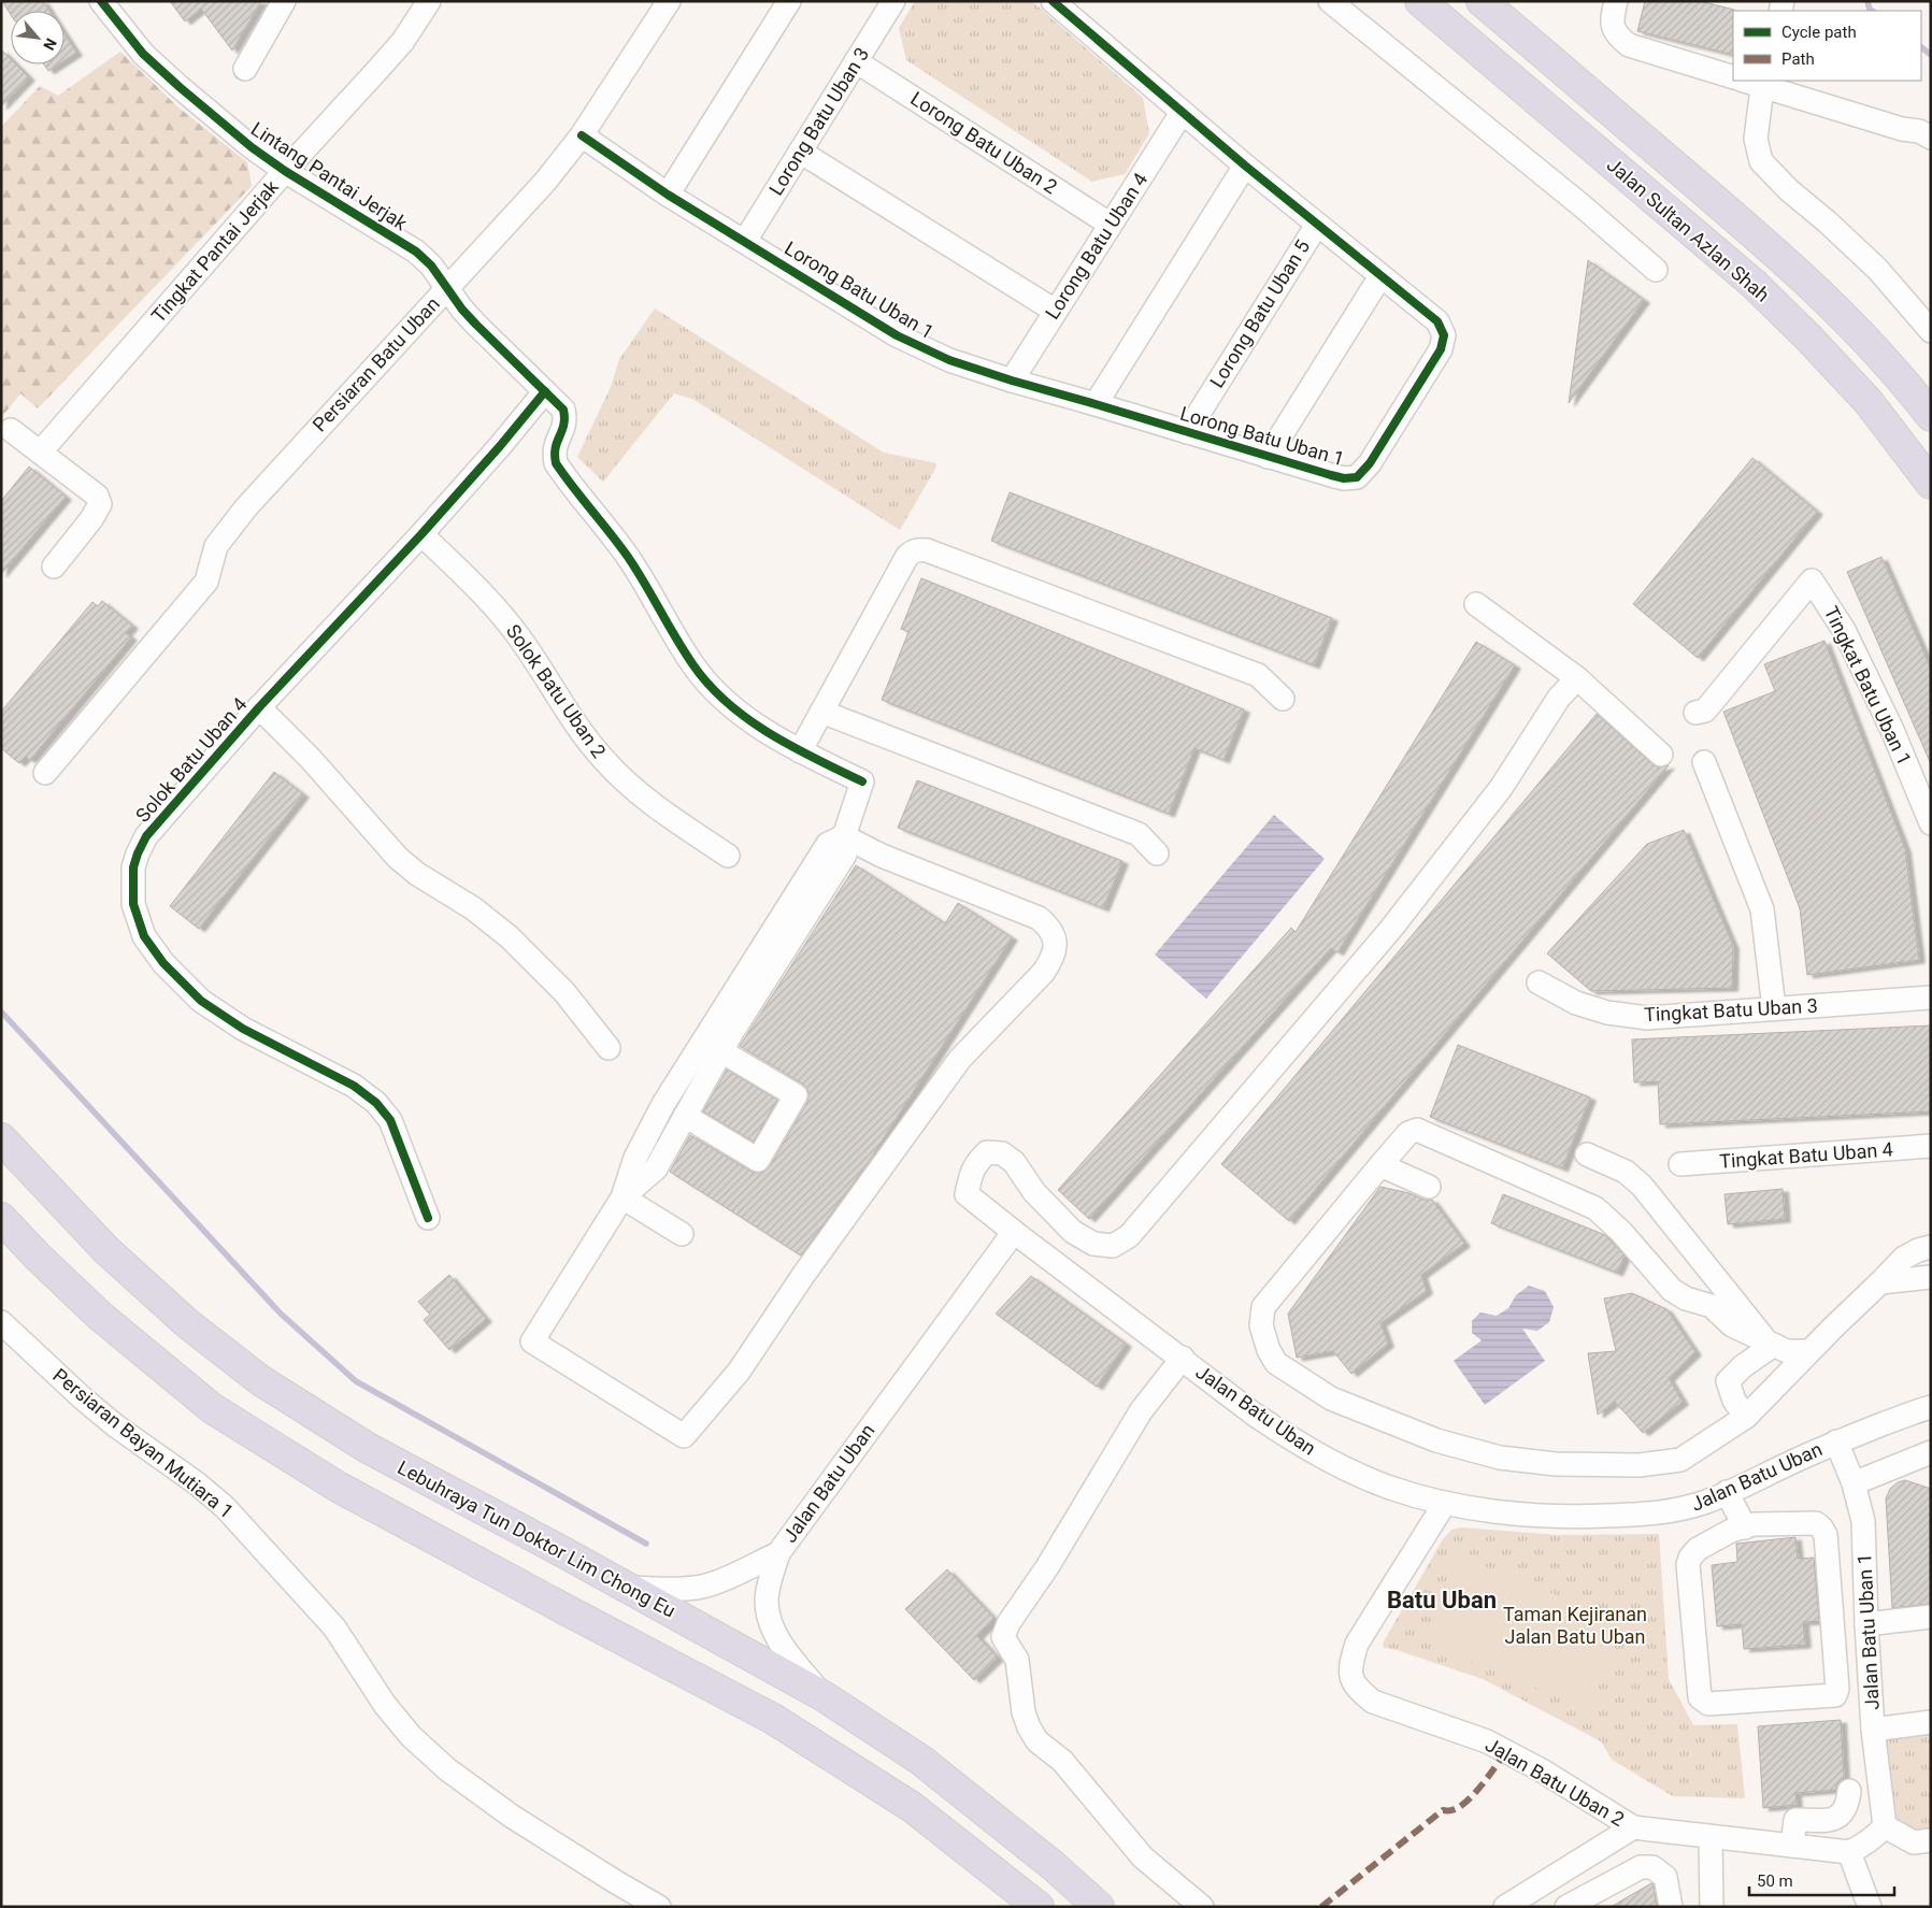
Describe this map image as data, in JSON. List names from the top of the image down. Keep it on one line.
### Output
{"streets":{"highway":["Jalan Sultan Azlan Shah","Lebuhraya Tun Doktor Lim Chong Eu"],"street":["Lorong Batu Uban 3","Lorong Batu Uban 2","Lintang Pantai Jerjak","Lorong Batu Uban 4","Tingkat Pantai Jerjak","Lorong Batu Uban 1","Lorong Batu Uban 5","Persiaran Batu Uban","Tingkat Batu Uban 1","Solok Batu Uban 2","Solok Batu Uban 4","Tingkat Batu Uban 3","Tingkat Batu Uban 4","Jalan Batu Uban","Persiaran Bayan Mutiara 1","Jalan Batu Uban 1","Jalan Batu Uban 2"]},"crossings":[["Lorong Batu Uban 3","Lorong Batu Uban 2"],["Lorong Batu Uban 3","Lorong Batu Uban 1"],["Lorong Batu Uban 2","Lorong Batu Uban 4"],["Lintang Pantai Jerjak","Tingkat Pantai Jerjak"],["Lintang Pantai Jerjak","Persiaran Batu Uban"],["Lintang Pantai Jerjak","Solok Batu Uban 4"],["Lorong Batu Uban 4","Lorong Batu Uban 1"],["Lorong Batu Uban 1","Lorong Batu Uban 5"],["Lorong Batu Uban 1","Persiaran Batu Uban"],["Solok Batu Uban 2","Solok Batu Uban 4"],["Jalan Batu Uban","Lebuhraya Tun Doktor Lim Chong Eu"],["Jalan Batu Uban","Jalan Batu Uban 1"],["Jalan Batu Uban","Jalan Batu Uban 2"]],"districts":["Batu Uban"],"parks":["Taman Kejiranan Jalan Batu Uban"],"legend":["Cycle path","Path"],"scale_bar":"50 m","north":"bottom right"}
